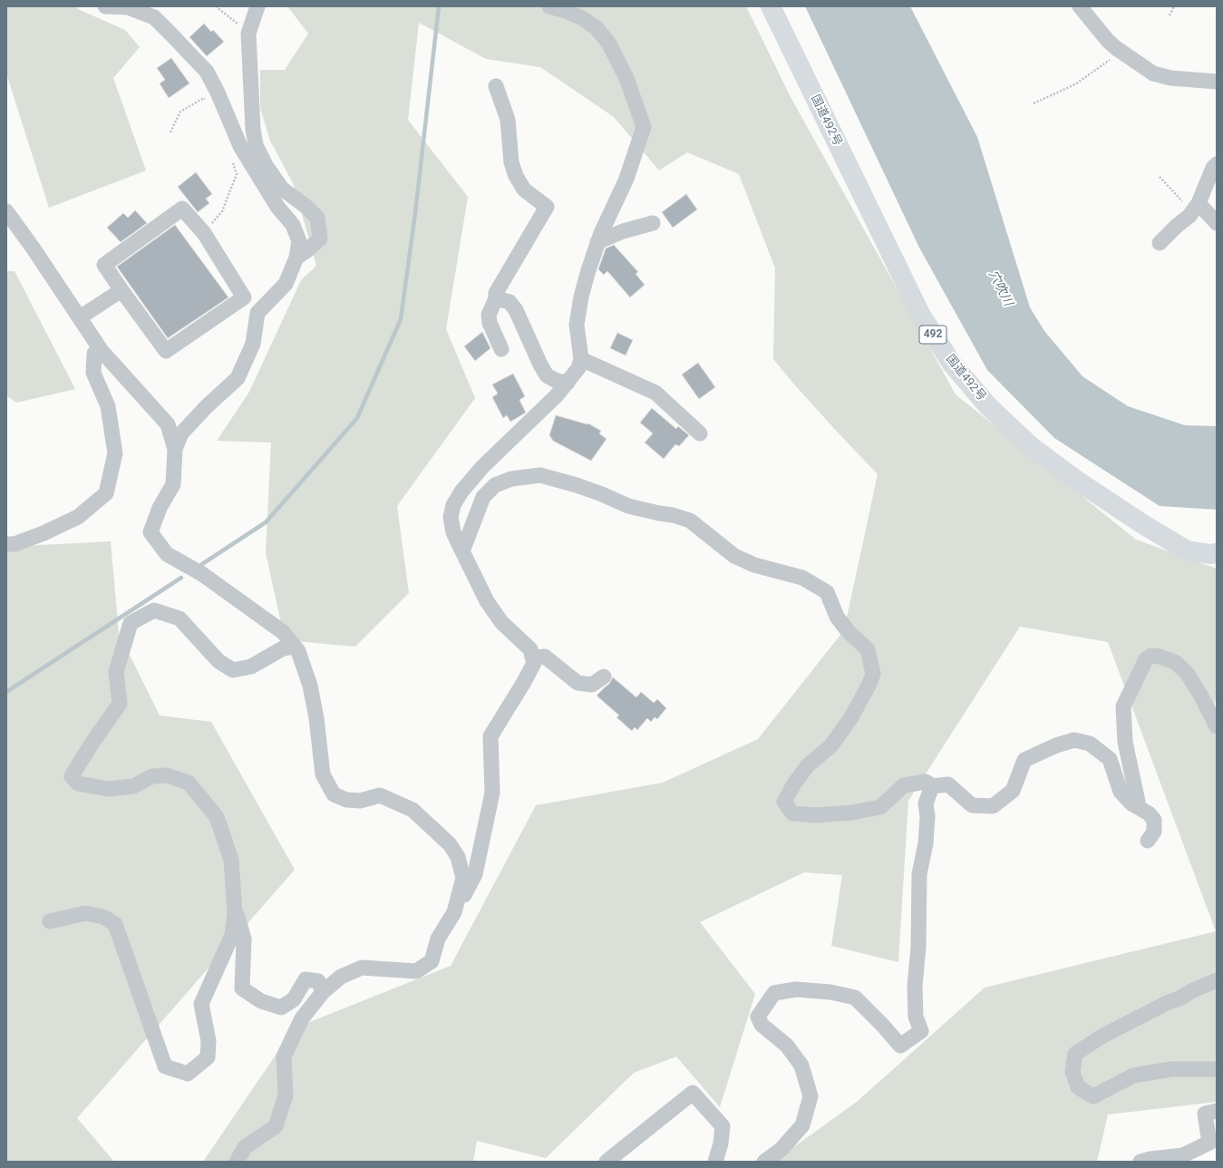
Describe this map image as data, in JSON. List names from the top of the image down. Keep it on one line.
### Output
{"streets":{"highway":["国道492号","492"]},"water":["穴吹川"]}
